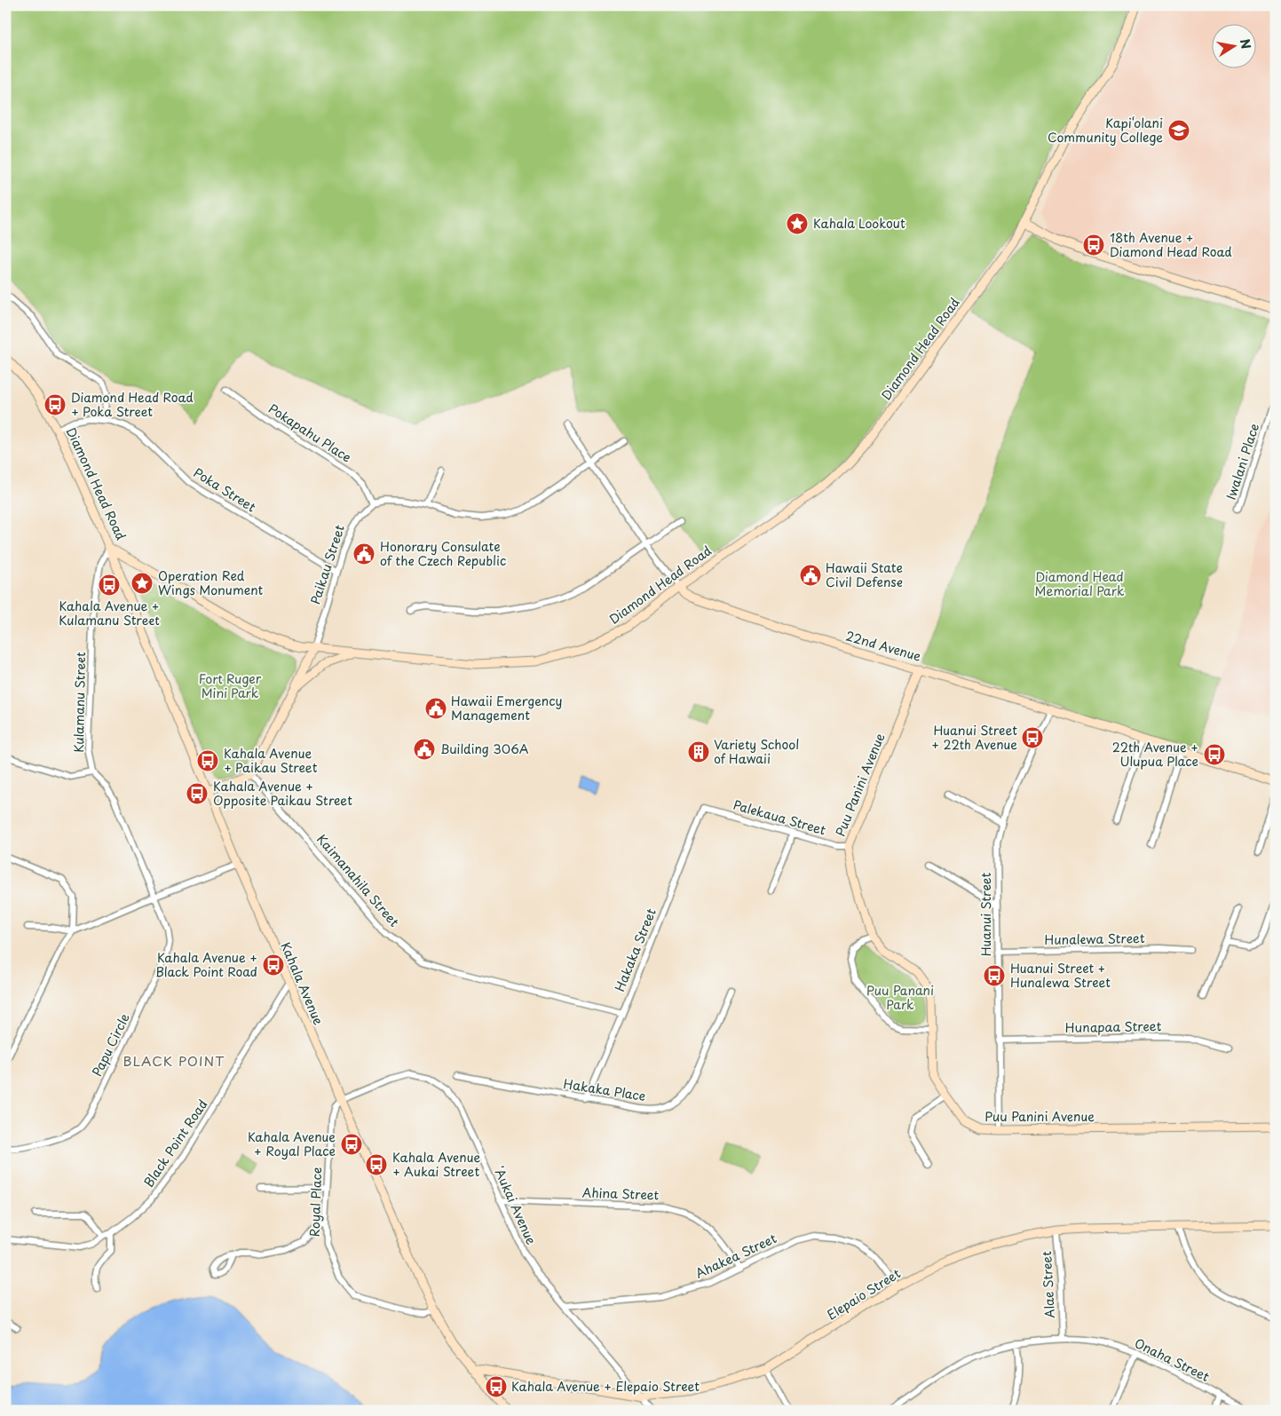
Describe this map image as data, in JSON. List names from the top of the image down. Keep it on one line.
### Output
{"streets":{"street":["Diamond Head Road","Pokapahu Place","Iwalani Place","Poka Street","Paikau Street","22nd Avenue","Kulamanu Street","Puu Panini Avenue","Palekaua Street","Kaimanahila Street","Huanui Street","Hunalewa Street","Hakaka Street","Kahala Avenue","Hunapaa Street","Papu Circle","Hakaka Place","Black Point Road","Ahina Street","Royal Place","ʻAukai Avenue","Ahakea Street","Alae Street","Elepaio Street","Onaha Street"]},"crossings":[["Diamond Head Road","Poka Street"],["Diamond Head Road","Paikau Street"],["Diamond Head Road","22nd Avenue"],["Diamond Head Road","Kulamanu Street"],["Diamond Head Road","Kahala Avenue"],["Pokapahu Place","Paikau Street"],["Poka Street","Paikau Street"],["Paikau Street","Kaimanahila Street"],["22nd Avenue","Puu Panini Avenue"],["22nd Avenue","Huanui Street"],["Kulamanu Street","Kahala Avenue"],["Puu Panini Avenue","Palekaua Street"],["Puu Panini Avenue","Huanui Street"],["Palekaua Street","Hakaka Street"],["Kaimanahila Street","Hakaka Street"],["Huanui Street","Hunalewa Street"],["Huanui Street","Hunapaa Street"],["Hakaka Street","Hakaka Place"],["Kahala Avenue","Black Point Road"],["Kahala Avenue","Royal Place"],["Kahala Avenue","ʻAukai Avenue"],["Kahala Avenue","Elepaio Street"],["Ahina Street","ʻAukai Avenue"],["Ahina Street","Ahakea Street"],["Royal Place","ʻAukai Avenue"],["ʻAukai Avenue","Ahakea Street"],["ʻAukai Avenue","Elepaio Street"],["Ahakea Street","Elepaio Street"],["Alae Street","Elepaio Street"],["Alae Street","Onaha Street"]],"districts":["BLACK POINT"],"parks":["Diamond Head Memorial Park","Fort Ruger Mini Park","Puu Panani Park"],"places":{"school or university":["Kapi‘olani Community College"],"place":["Kahala Lookout","Operation Red Wings Monument"],"bus stop":["18th Avenue + Diamond Head Road","Diamond Head Road + Poka Street","Kahala Avenue + Kulamanu Street","Huanui Street + 22th Avenue","22th Avenue + Ulupua Place","Kahala Avenue + Paikau Street","Kahala Avenue + Opposite Paikau Street","Kahala Avenue + Black Point Road","Huanui Street + Hunalewa Street","Kahala Avenue + Royal Place","Kahala Avenue + Aukai Street","Kahala Avenue + Elepaio Street"],"public building":["Honorary Consulate of the Czech Republic","Hawaii State Civil Defense","Hawaii Emergency Management","Building 306A"],"building":["Variety School of Hawaii"]},"north":"right"}
